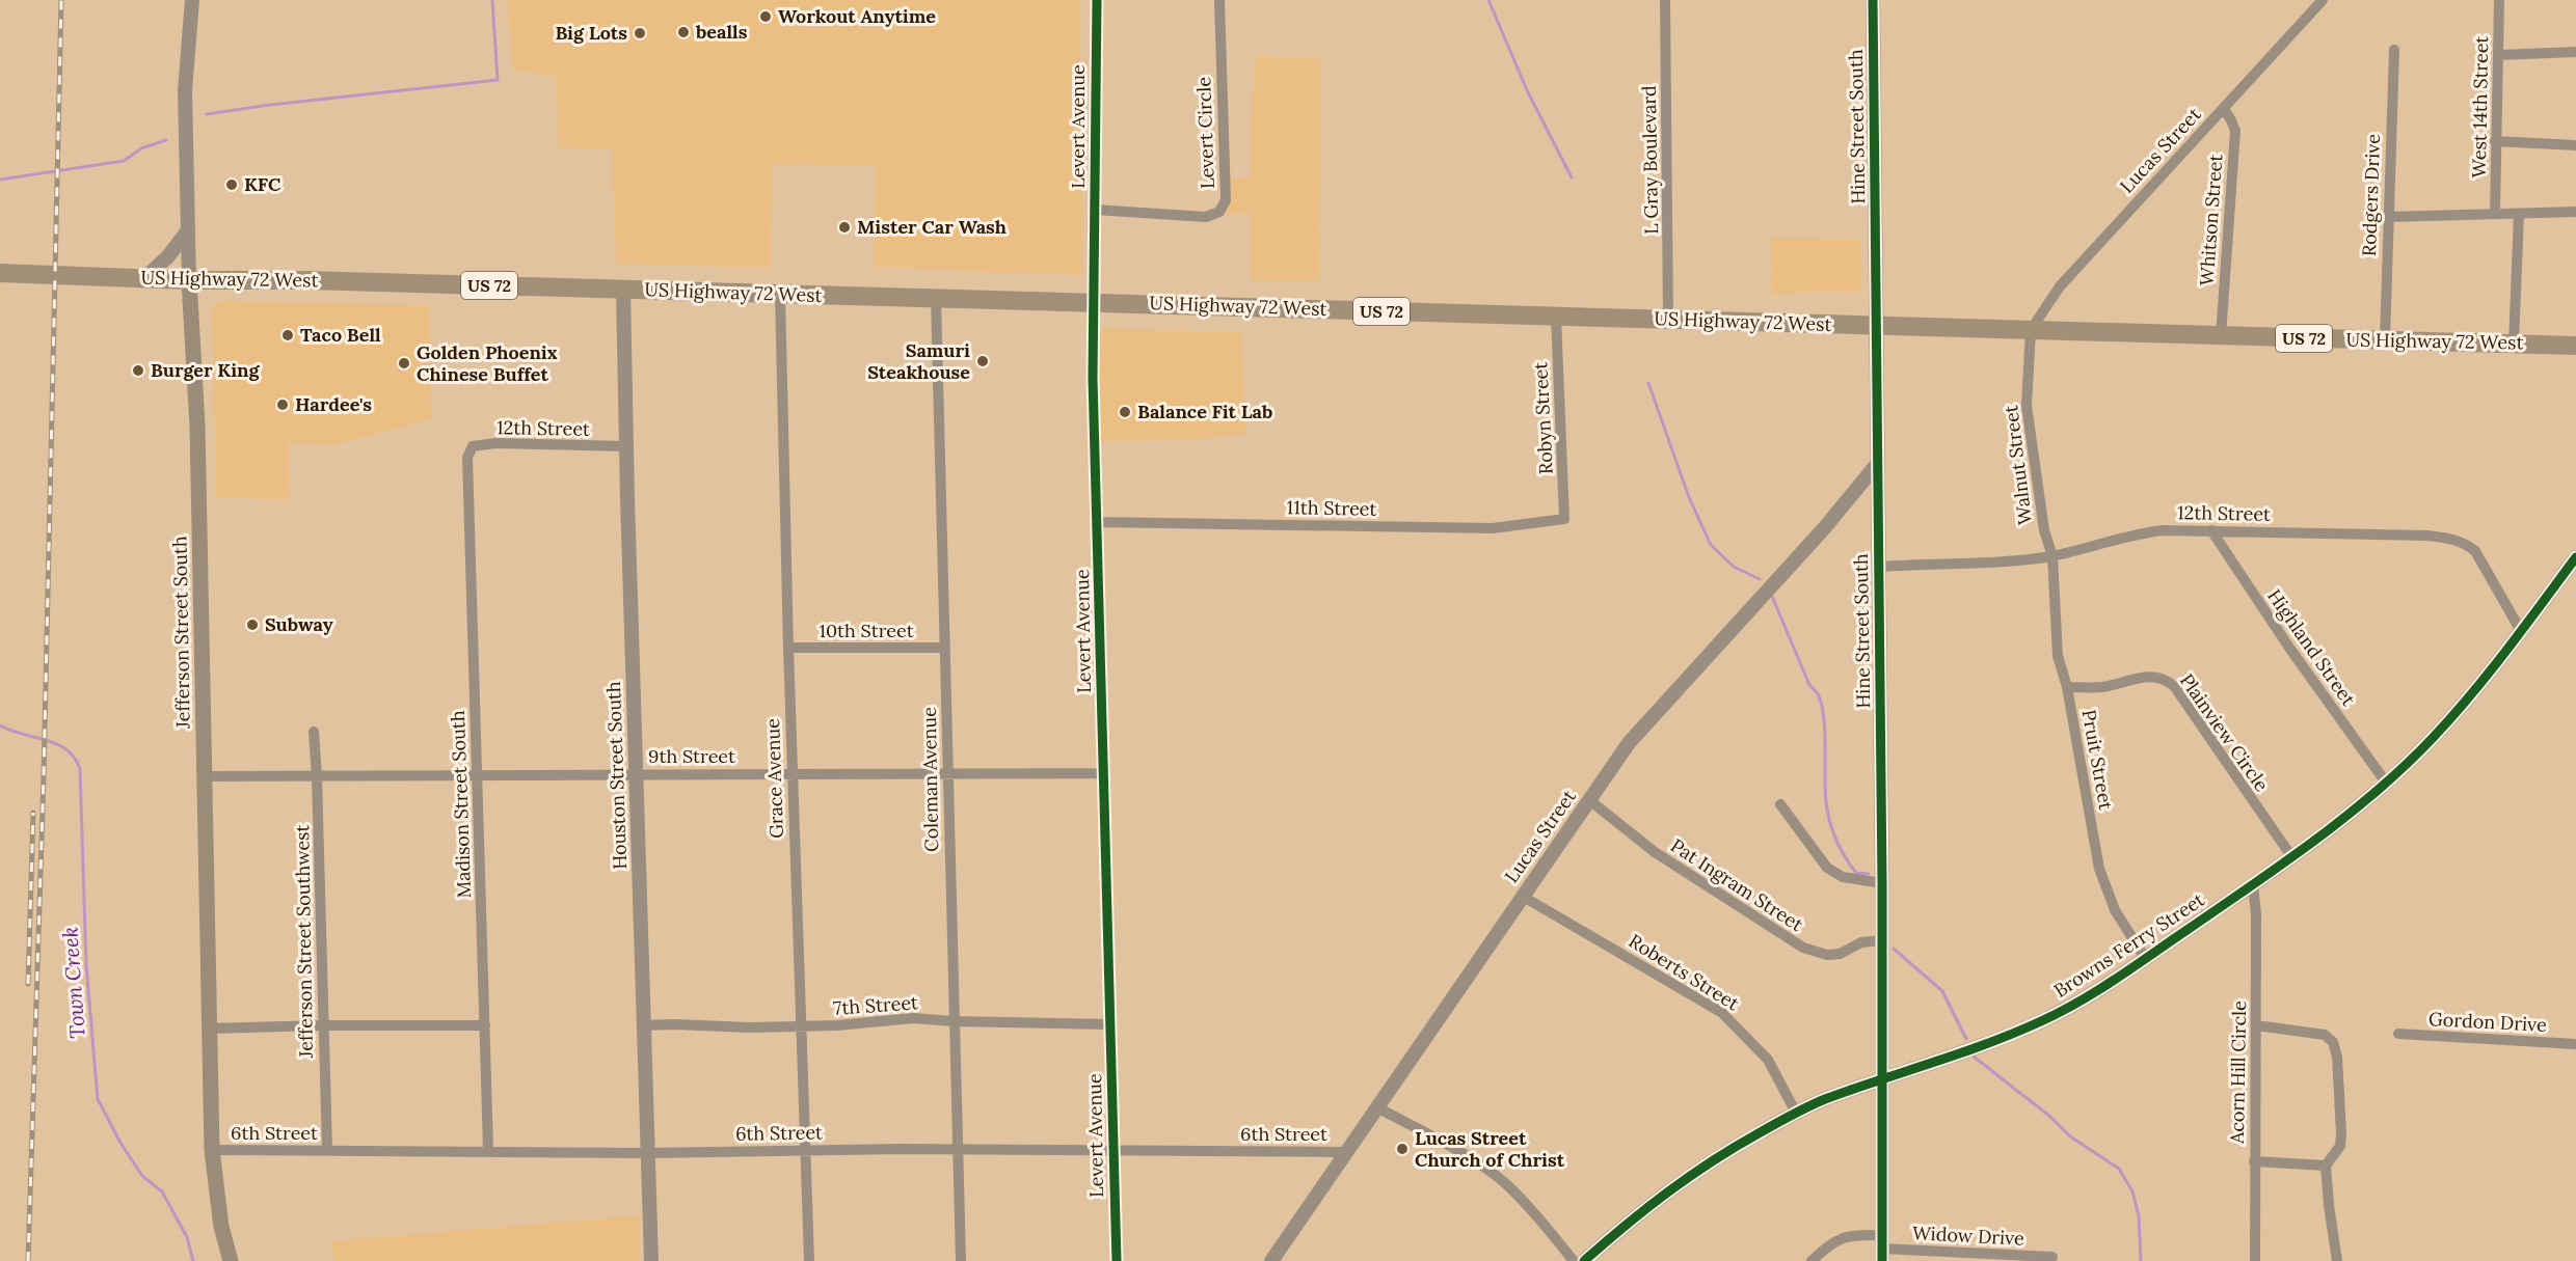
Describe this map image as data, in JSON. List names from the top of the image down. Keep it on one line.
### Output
{"streets":{"highway":["US Highway 72 West","US 72"],"main road":["Jefferson Street South"],"street":["West 14th Street","Levert Avenue","Hine Street South","Levert Circle","Lucas Street","L Gray Boulevard","Rodgers Drive","Whitson Street","Robyn Street","12th Street","Walnut Street","11th Street","10th Street","Highland Street","Plainview Circle","9th Street","Pruit Street","Houston Street South","Grace Avenue","Coleman Avenue","Madison Street South","Pat Ingram Street","Jefferson Street Southwest","Browns Ferry Street","Roberts Street","7th Street","Gordon Drive","Acorn Hill Circle","6th Street","Widow Drive"]},"crossings":[["Levert Avenue","Levert Circle"],["Levert Avenue","US Highway 72 West"],["Levert Avenue","11th Street"],["Levert Avenue","9th Street"],["Levert Avenue","7th Street"],["Levert Avenue","6th Street"],["Hine Street South","Lucas Street"],["Hine Street South","US Highway 72 West"],["Hine Street South","12th Street"],["Hine Street South","Pat Ingram Street"],["Hine Street South","Browns Ferry Street"],["Hine Street South","Widow Drive"],["Lucas Street","Whitson Street"],["Lucas Street","US Highway 72 West"],["Lucas Street","Walnut Street"],["Lucas Street","Pat Ingram Street"],["Lucas Street","Roberts Street"],["Lucas Street","6th Street"],["L Gray Boulevard","US Highway 72 West"],["Rodgers Drive","US Highway 72 West"],["Whitson Street","US Highway 72 West"],["US Highway 72 West","Robyn Street"],["US Highway 72 West","Walnut Street"],["US Highway 72 West","Jefferson Street South"],["US Highway 72 West","Houston Street South"],["US Highway 72 West","Grace Avenue"],["US Highway 72 West","Coleman Avenue"],["Robyn Street","11th Street"],["12th Street","Walnut Street"],["12th Street","Highland Street"],["12th Street","Pruit Street"],["12th Street","Houston Street South"],["12th Street","Madison Street South"],["12th Street","Browns Ferry Street"],["Walnut Street","Pruit Street"],["10th Street","Grace Avenue"],["10th Street","Coleman Avenue"],["Jefferson Street South","9th Street"],["Jefferson Street South","6th Street"],["Highland Street","Browns Ferry Street"],["Plainview Circle","Pruit Street"],["Plainview Circle","Browns Ferry Street"],["9th Street","Houston Street South"],["9th Street","Grace Avenue"],["9th Street","Coleman Avenue"],["9th Street","Madison Street South"],["9th Street","Jefferson Street Southwest"],["Pruit Street","Browns Ferry Street"],["Houston Street South","7th Street"],["Houston Street South","6th Street"],["Grace Avenue","7th Street"],["Grace Avenue","6th Street"],["Coleman Avenue","7th Street"],["Coleman Avenue","6th Street"],["Madison Street South","6th Street"],["Jefferson Street Southwest","6th Street"],["Browns Ferry Street","Roberts Street"],["Browns Ferry Street","Acorn Hill Circle"]],"water":["Town Creek"],"places":["Workout Anytime","bealls","Big Lots","KFC","Mister Car Wash","Taco Bell","Samuri Steakhouse","Golden Phoenix Chinese Buffet","Burger King","Hardee's","Balance Fit Lab","Subway","Lucas Street Church of Christ"]}
